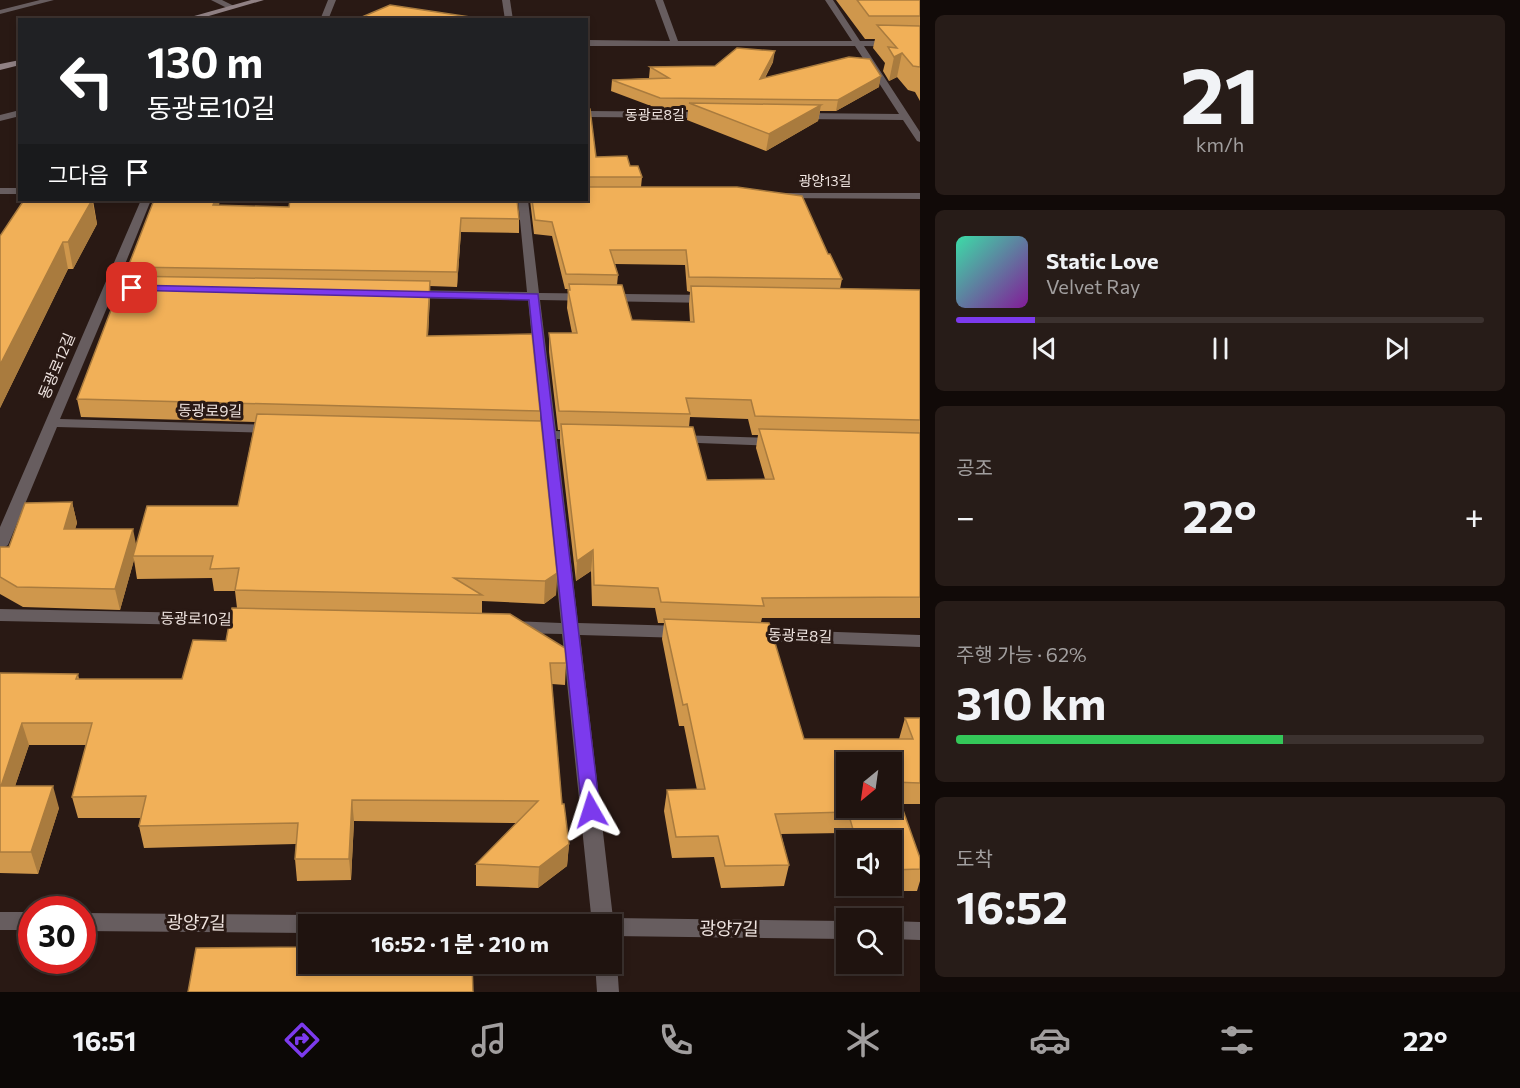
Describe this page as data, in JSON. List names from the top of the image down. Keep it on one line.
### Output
{"streets":{"street":["동광로8길","광양13길","동광로12길","동광로9길","동광로10길","광양7길"]},"crossings":[["동광로12길","동광로9길"]],"north":"bottom left","page":{"tile":[["21","km/h"],"공조",["주행 가능 · 62%","310 km"],["도착","16:52"]],"turn":["130 m","동광로10길"],"then":"그다음","song":["Static Love","Velvet Ray"],"heat":["−","22°","+"],"limit":"30","trip":"16:52 · 1 분 · 210 m","tabs":["16:51","22°"]}}
